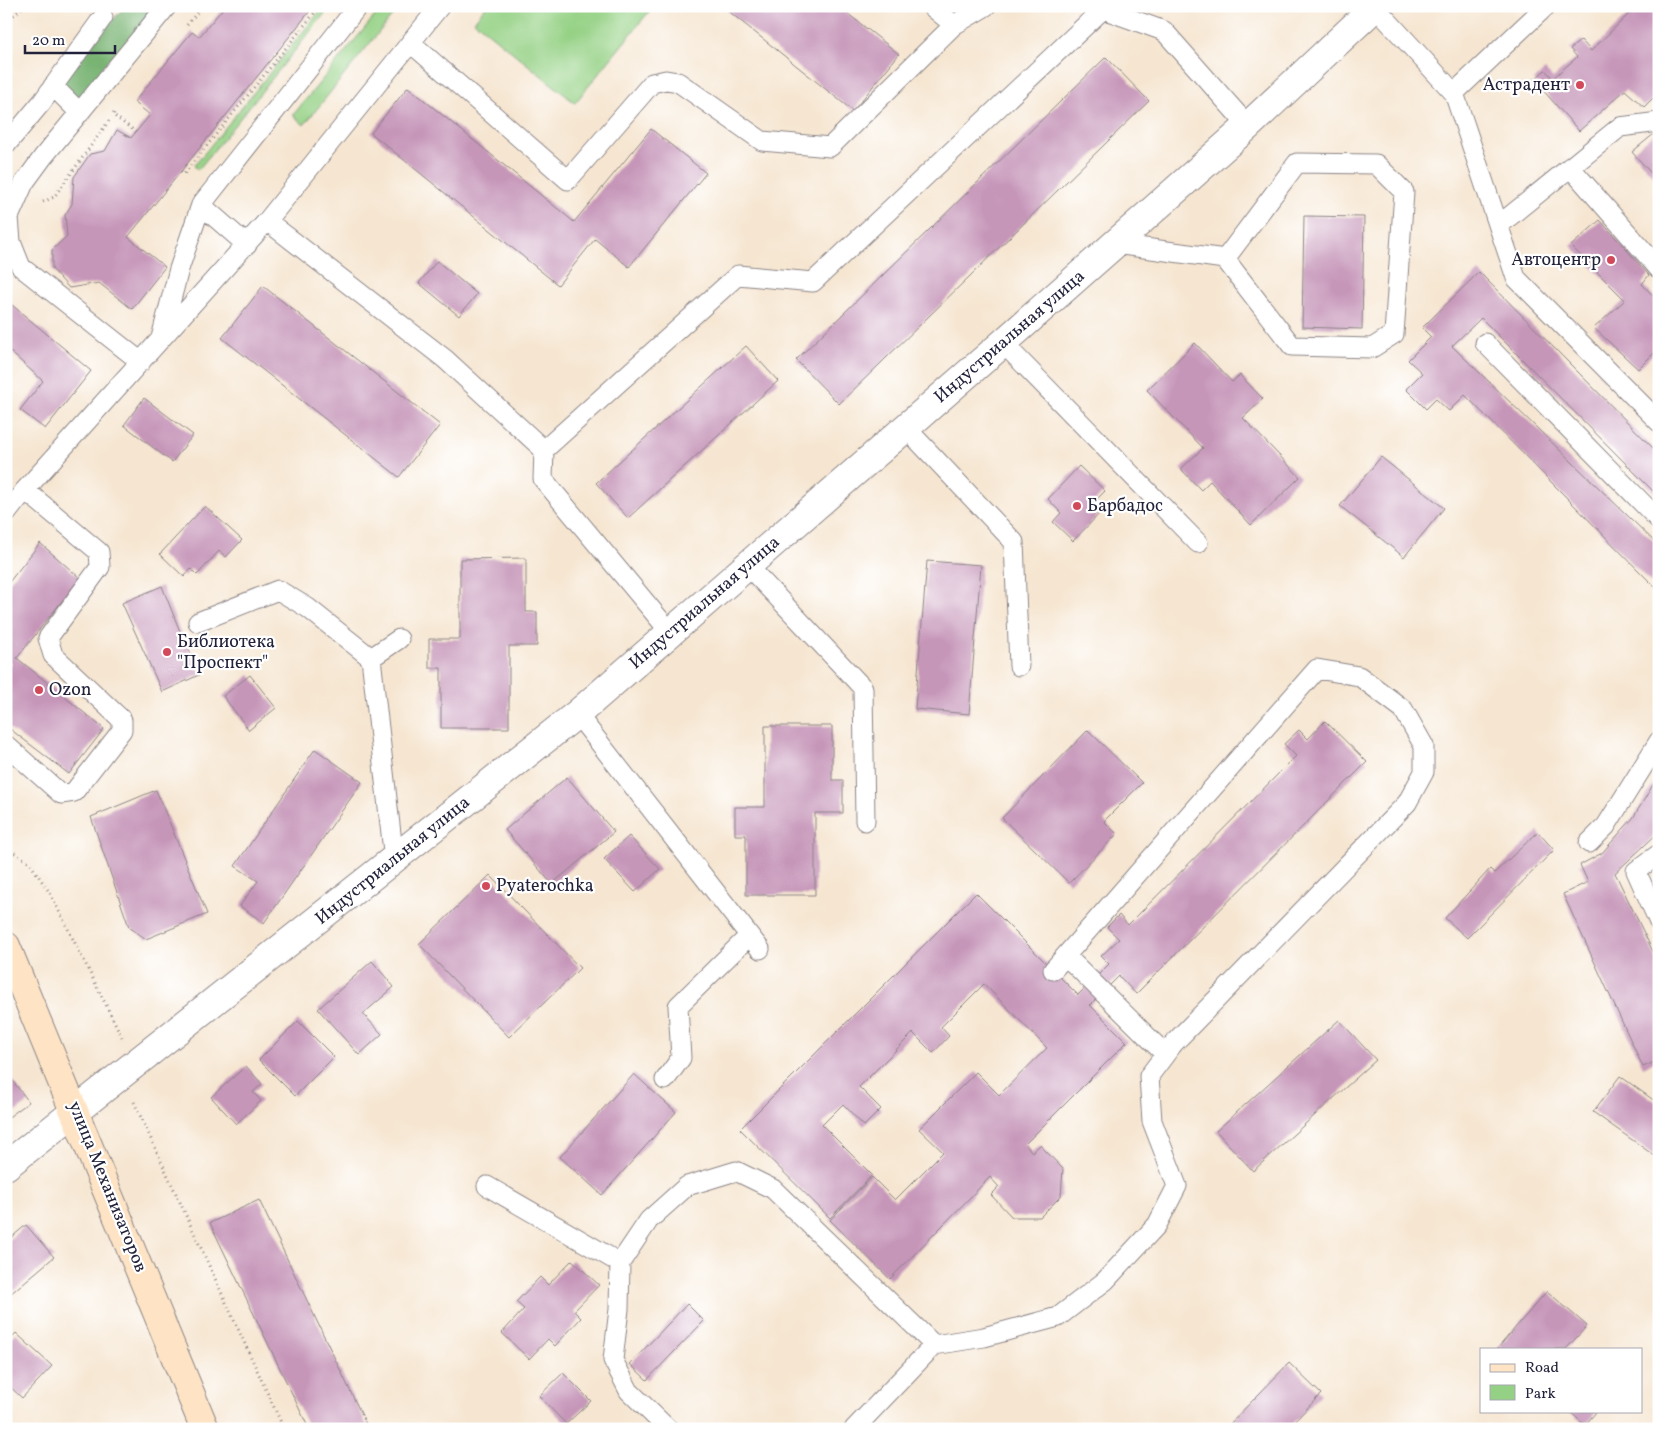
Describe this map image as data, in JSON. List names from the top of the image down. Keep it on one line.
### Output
{"streets":{"main road":["улица Механизаторов"],"street":["Индустриальная улица"]},"crossings":[["Индустриальная улица","улица Механизаторов"]],"places":["Астрадент","Автоцентр","Барбадос","Библиотека \"Проспект\"","Ozon","Pyaterochka"],"legend":["Road","Park"],"scale_bar":"20 m"}
